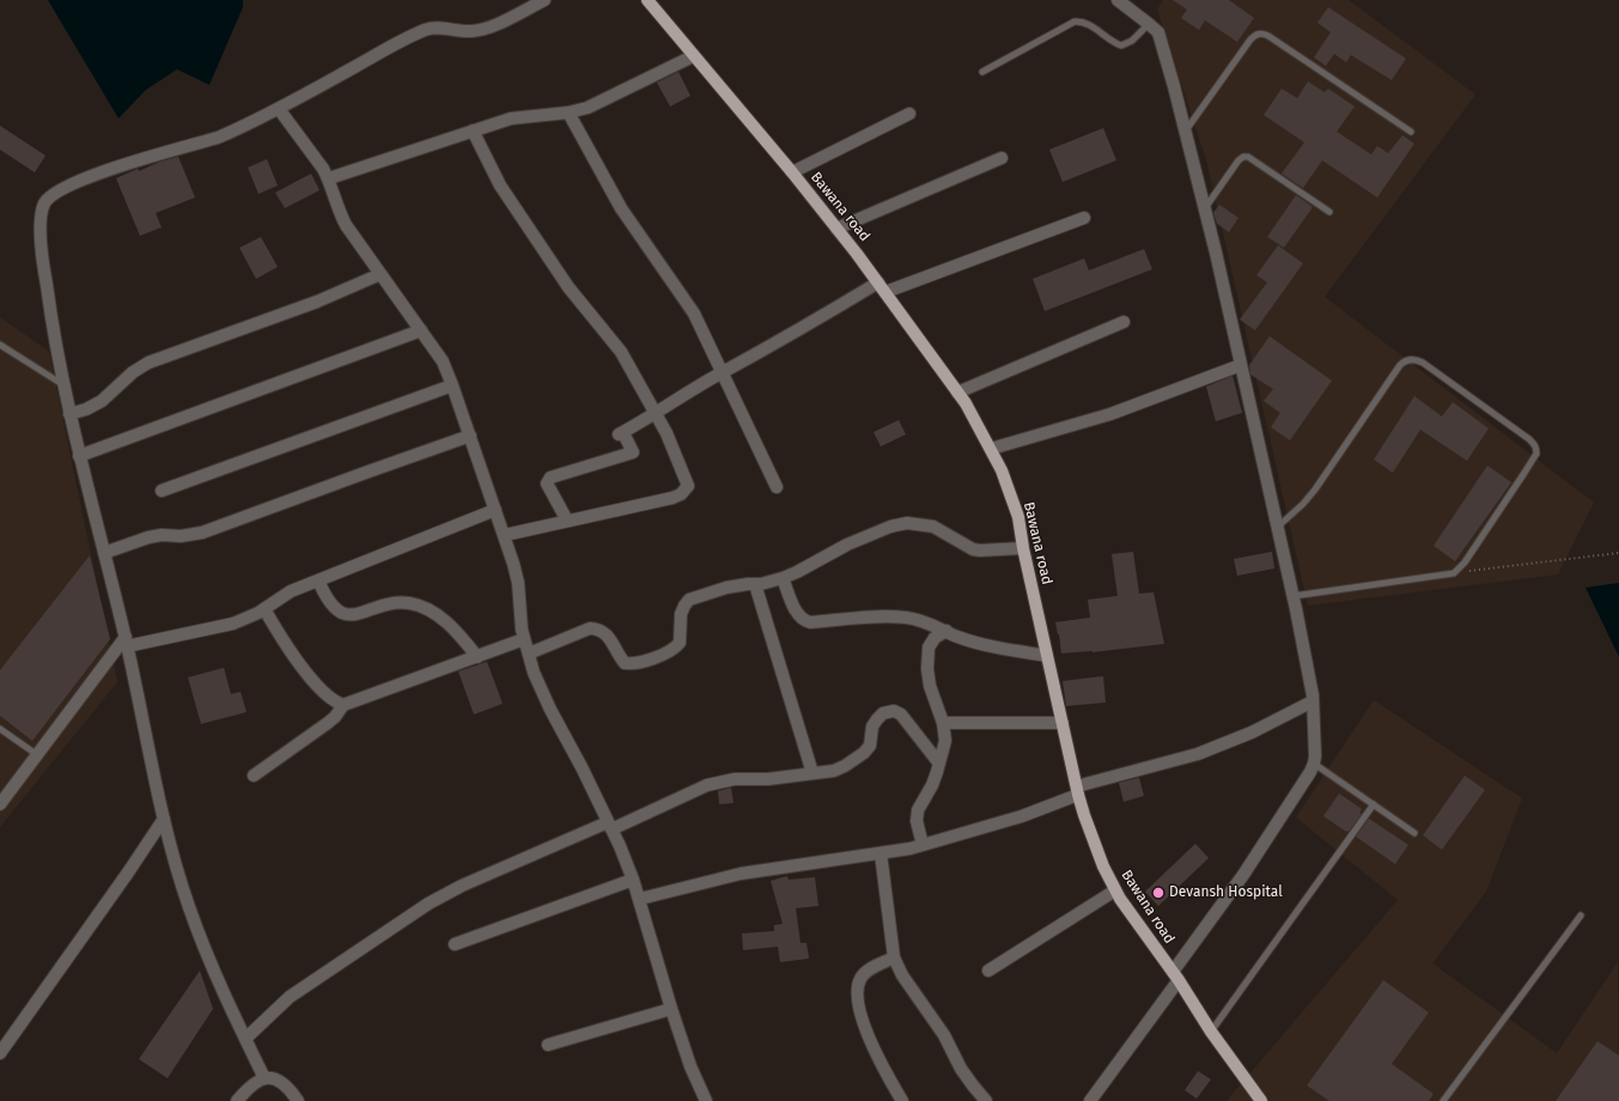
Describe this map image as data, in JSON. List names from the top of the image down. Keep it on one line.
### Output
{"streets":{"main road":["Bawana road"]},"places":["Devansh Hospital"]}
